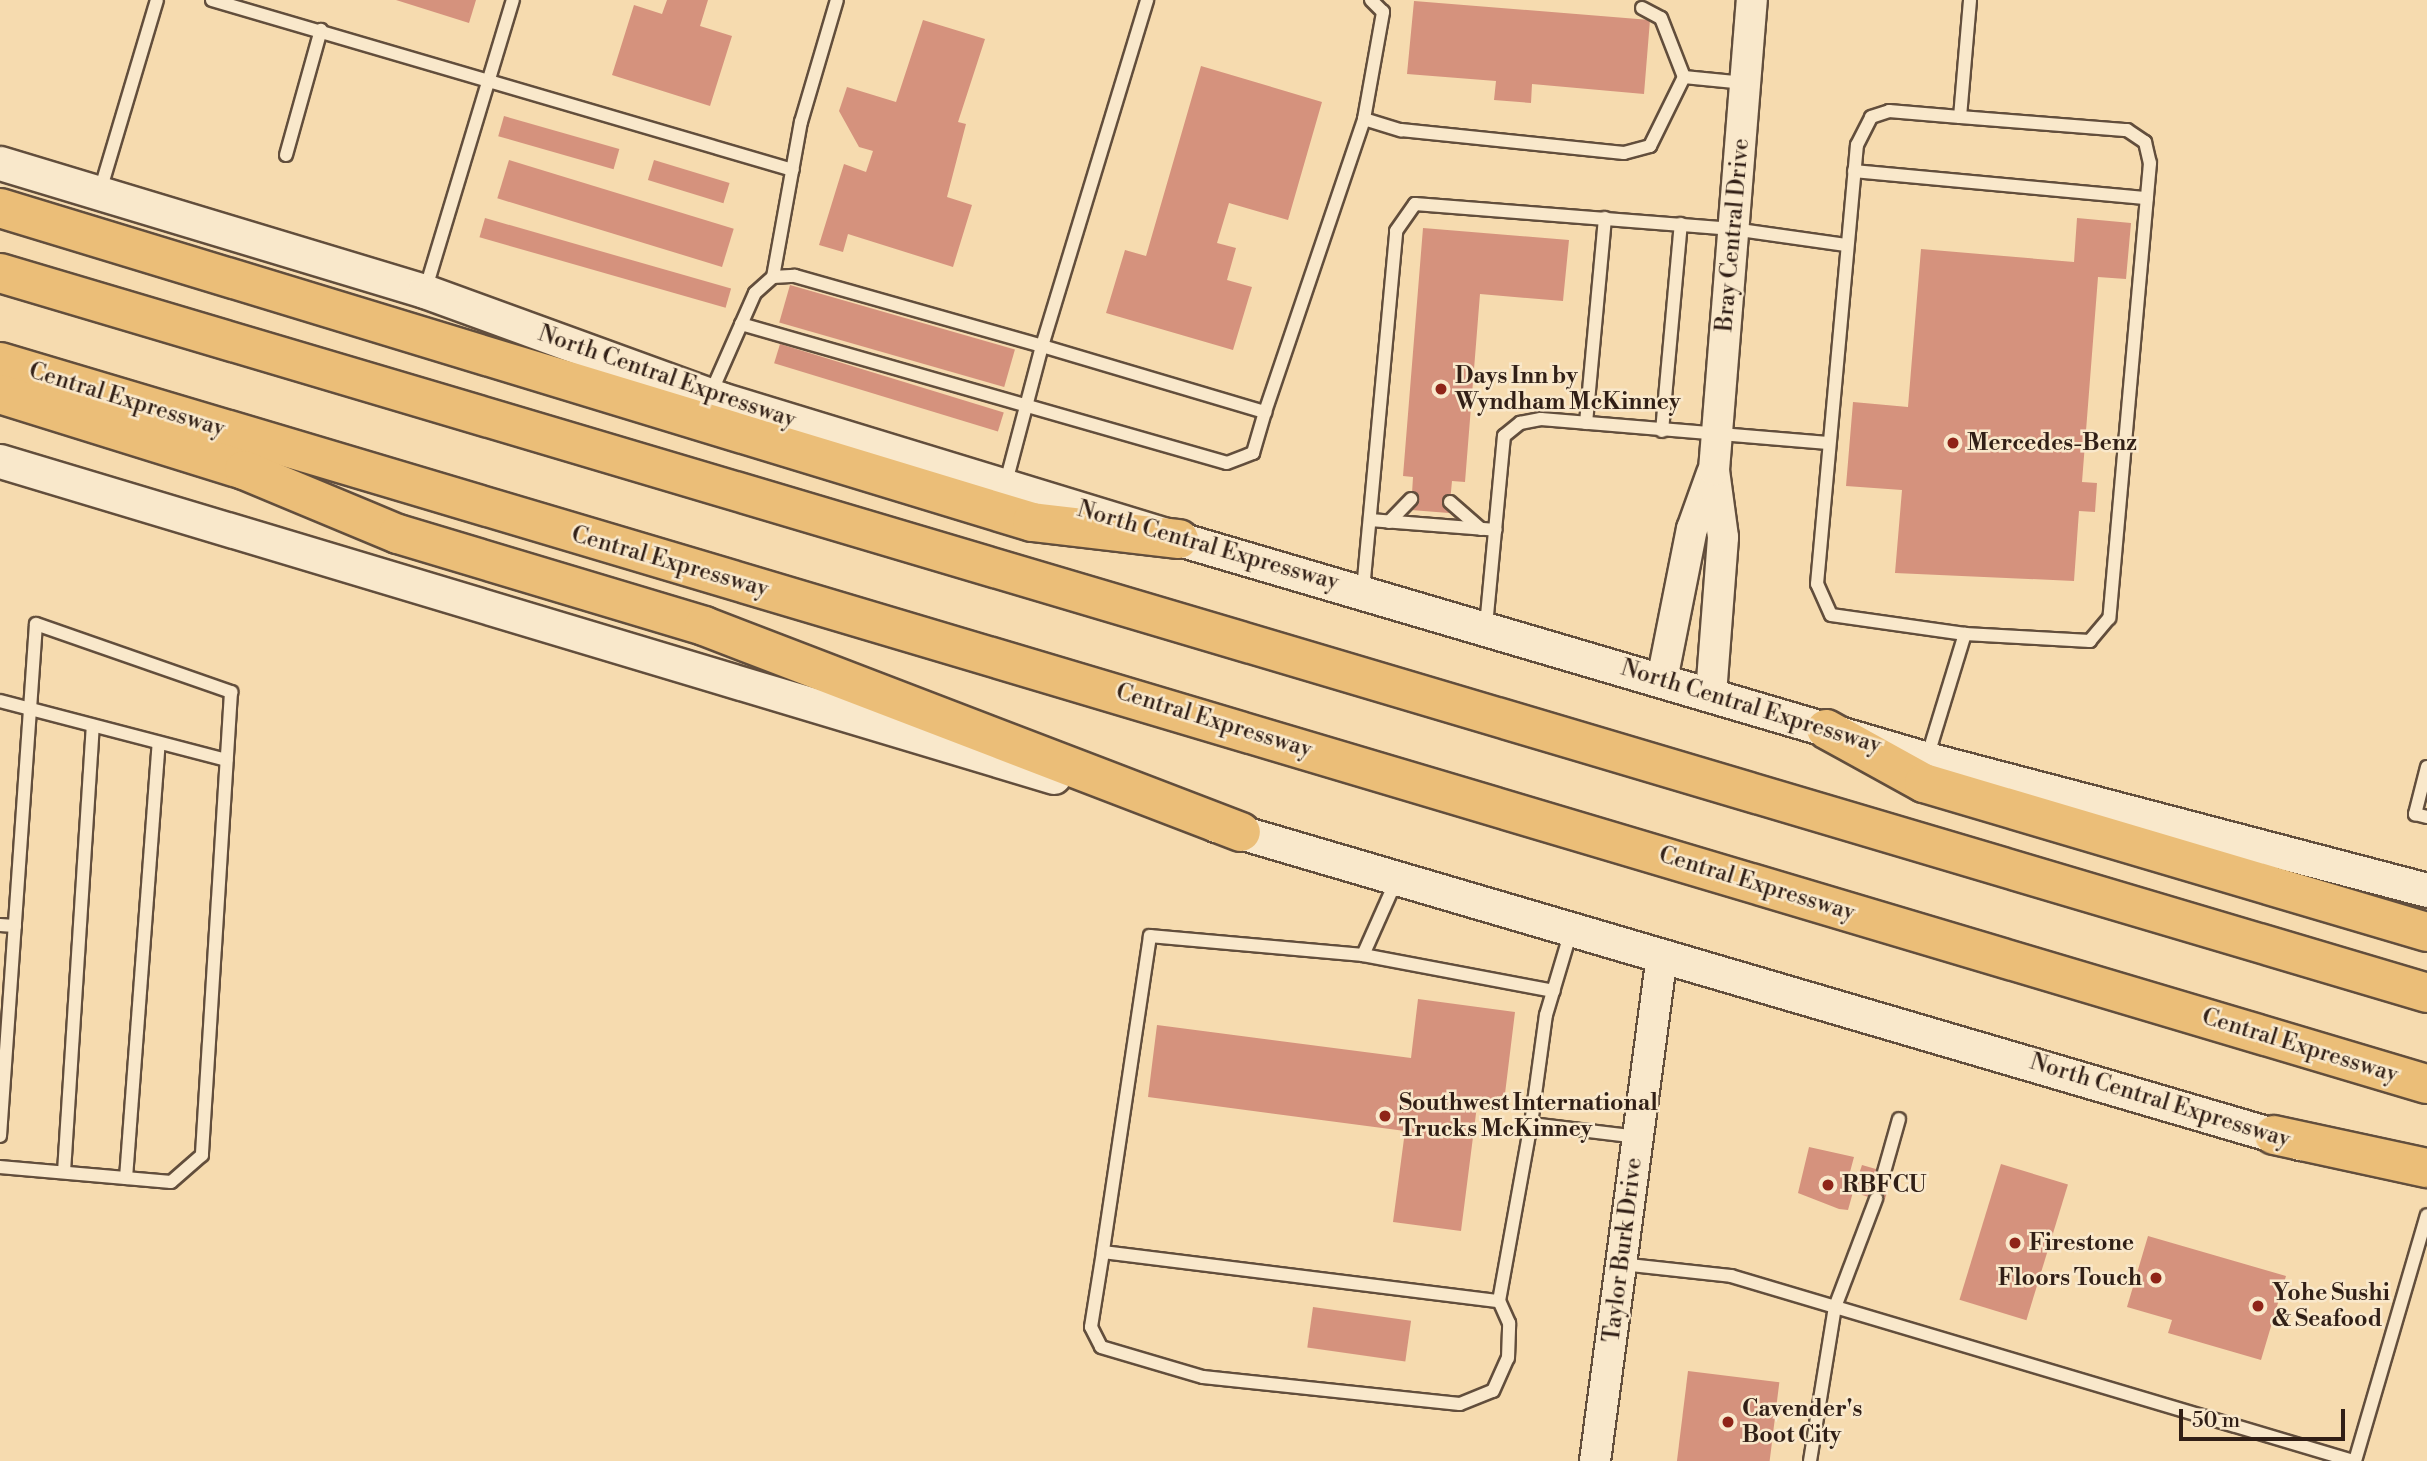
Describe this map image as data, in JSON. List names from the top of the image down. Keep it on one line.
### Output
{"streets":{"highway":["Central Expressway"],"main road":["North Central Expressway"],"street":["Bray Central Drive","Taylor Burk Drive"]},"crossings":[["Bray Central Drive","North Central Expressway"],["North Central Expressway","Taylor Burk Drive"]],"places":["Days Inn by Wyndham McKinney","Mercedes-Benz","Southwest International Trucks McKinney","RBFCU","Firestone","Floors Touch","Yohe Sushi & Seafood","Cavender's Boot City"],"scale_bar":"50 m"}
